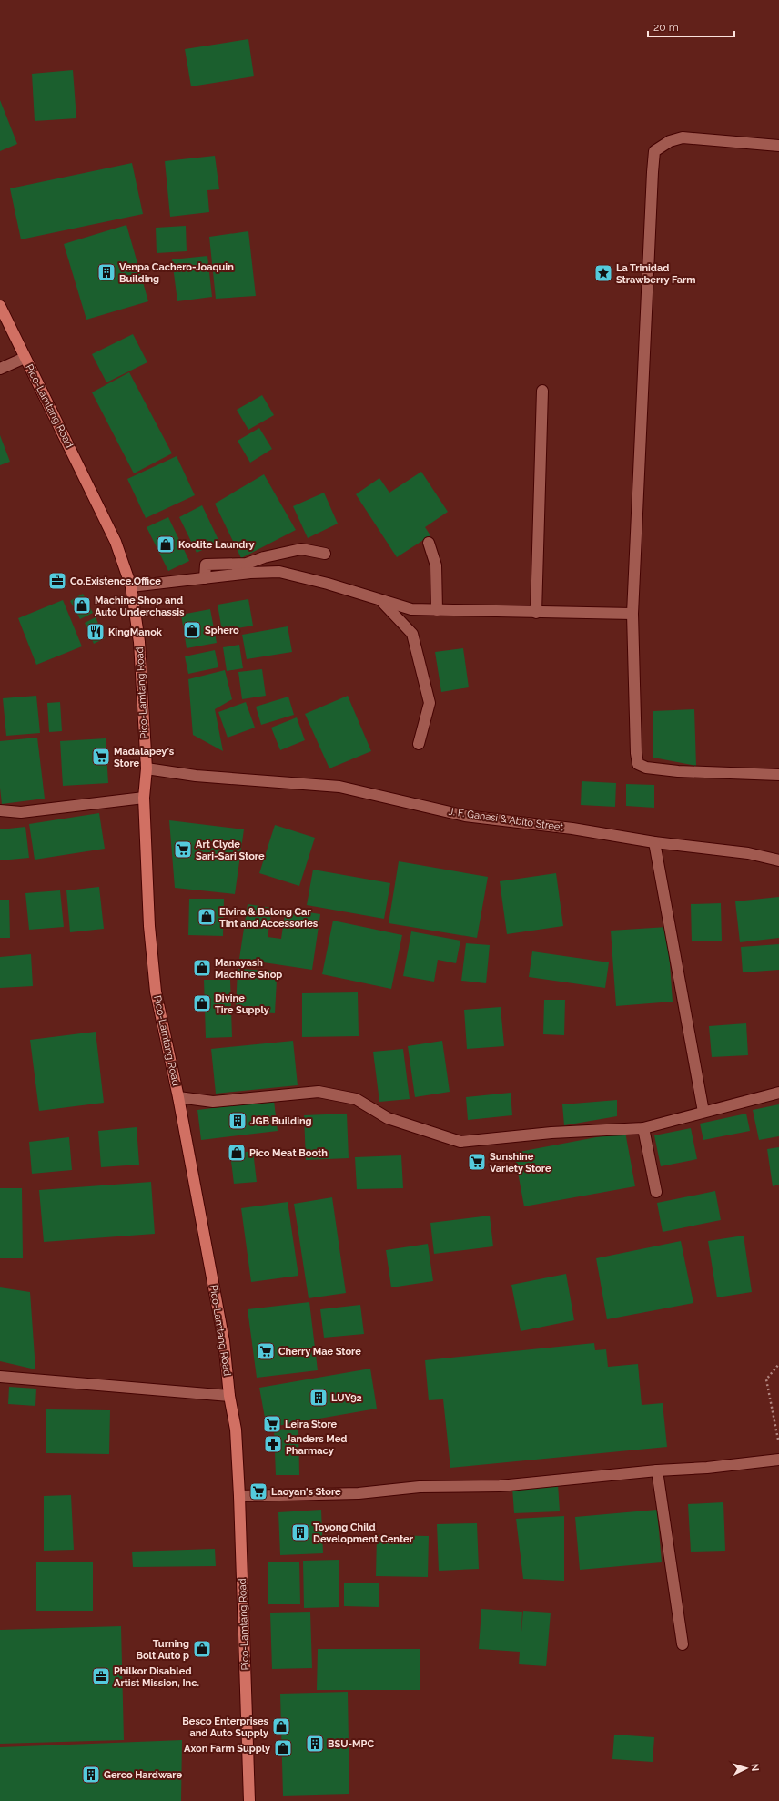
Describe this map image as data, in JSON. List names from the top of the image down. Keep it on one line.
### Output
{"streets":{"main road":["Pico-Lamtang Road"],"street":["J. F. Ganasi & Abito Street"]},"crossings":[["Pico-Lamtang Road","J. F. Ganasi & Abito Street"]],"places":{"building":["Venpa Cachero-Joaquin Building","JGB Building","LUY92","Toyong Child Development Center","BSU-MPC","Gerco Hardware"],"place":["La Trinidad Strawberry Farm"],"shop":["Koolite Laundry","Machine Shop and Auto Underchassis","Sphero","Elvira & Balong Car Tint and Accessories","Manayash Machine Shop","Divine Tire Supply","Pico Meat Booth","Turning Bolt Auto p","Besco Enterprises and Auto Supply","Axon Farm Supply"],"office":["Co.Existence.Office","Philkor Disabled Artist Mission, Inc."],"restaurant":["KingManok"],"supermarket":["Madalapey's Store","Art Clyde Sari-Sari Store","Sunshine Variety Store","Cherry Mae Store","Leira Store","Laoyan's Store"],"pharmacy":["Janders Med Pharmacy"]},"scale_bar":"20 m","north":"right"}
